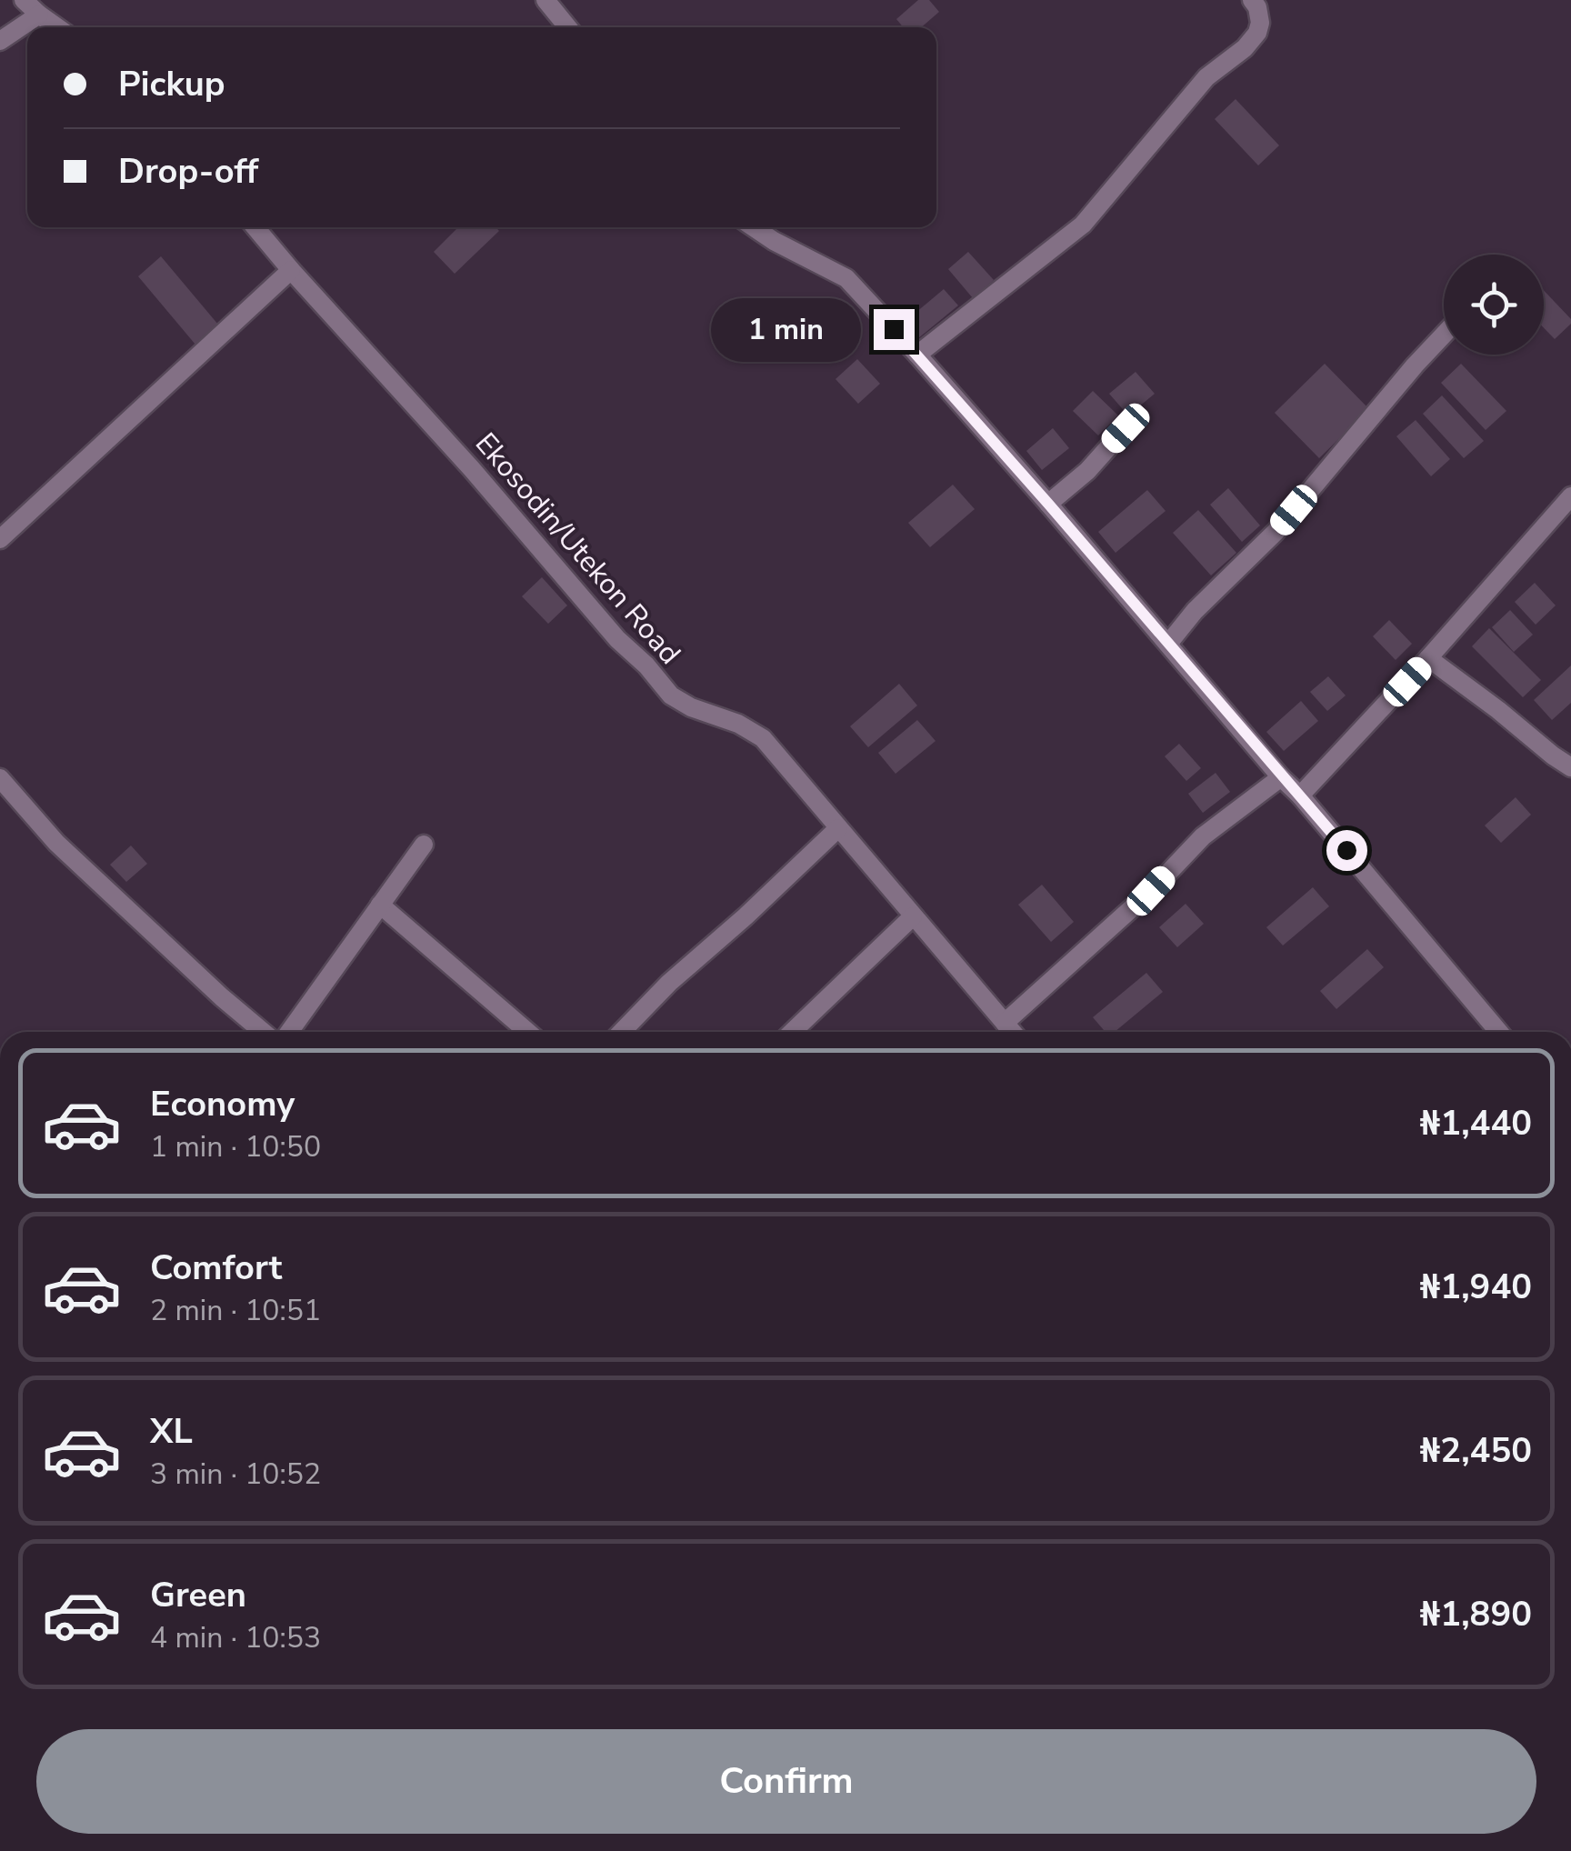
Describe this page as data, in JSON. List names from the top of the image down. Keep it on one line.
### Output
{"streets":{"street":["Ekosodin/Utekon Road"]},"page":{"banner":["Pickup","Drop-off"],"bubble":"1 min","list":[{"name":"Economy","note":"1 min · 10:50","value":"₦1,440"},{"name":"Comfort","note":"2 min · 10:51","value":"₦1,940"},{"name":"XL","note":"3 min · 10:52","value":"₦2,450"},{"name":"Green","note":"4 min · 10:53","value":"₦1,890"}],"buttons":"Confirm"}}
